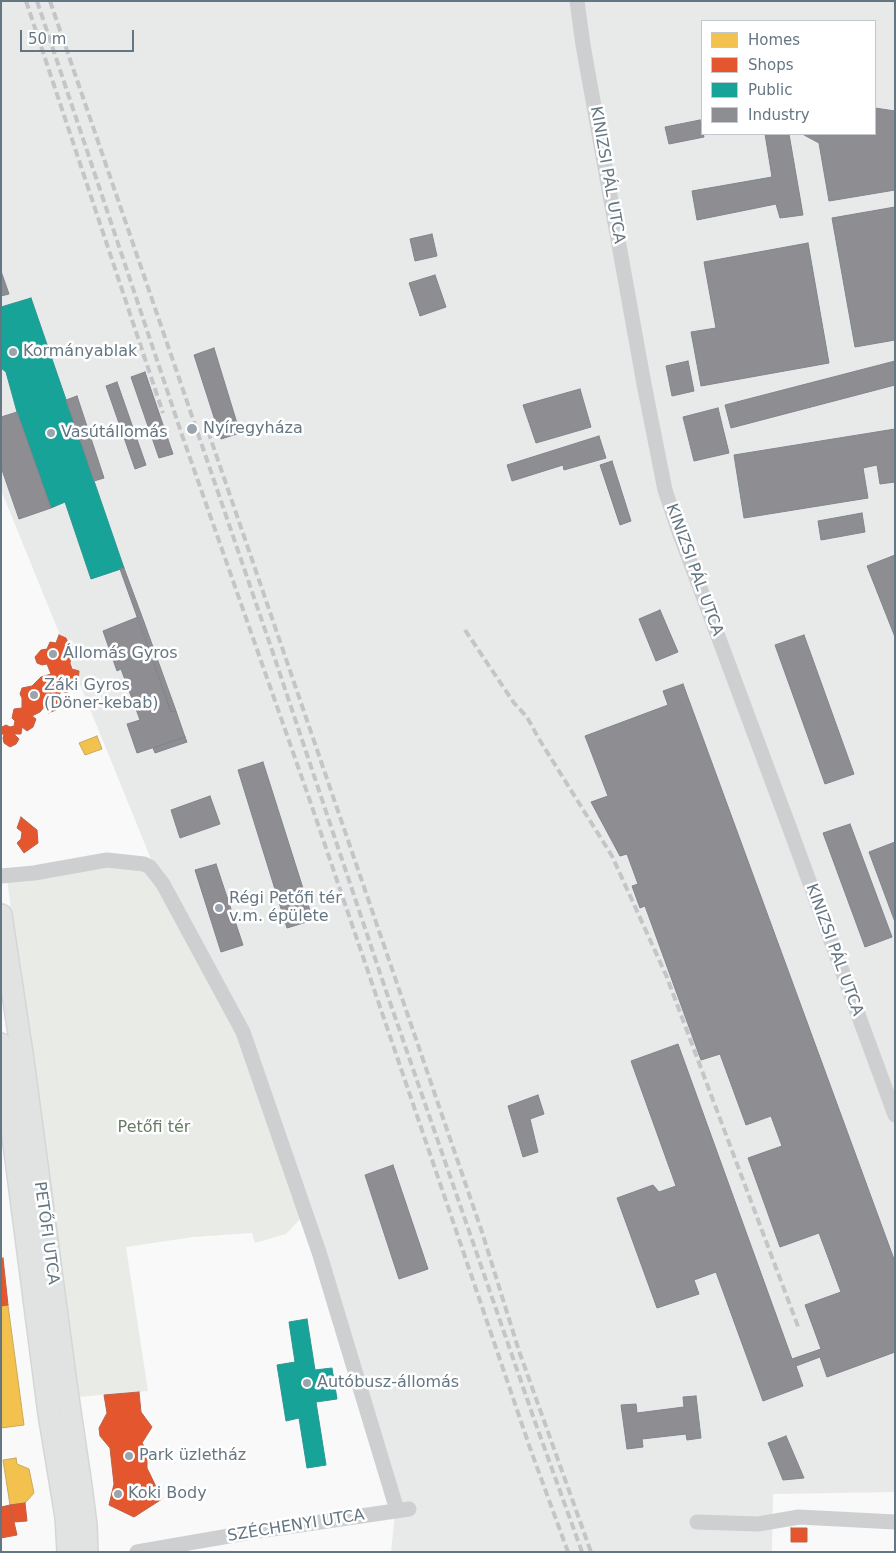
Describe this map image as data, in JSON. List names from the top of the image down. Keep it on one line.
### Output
{"streets":{"main road":["PETŐFI UTCA"],"street":["KINIZSI PÁL UTCA","SZÉCHENYI UTCA"]},"parks":["Petőfi tér"],"places":["Kormányablak","Nyíregyháza","Vasútállomás","Állomás Gyros","Záki Gyros (Döner-kebab)","Régi Petőfi tér v.m. épülete","Autóbusz-állomás","Park üzletház","Koki Body"],"legend":["Homes","Shops","Public","Industry"],"scale_bar":"50 m"}
